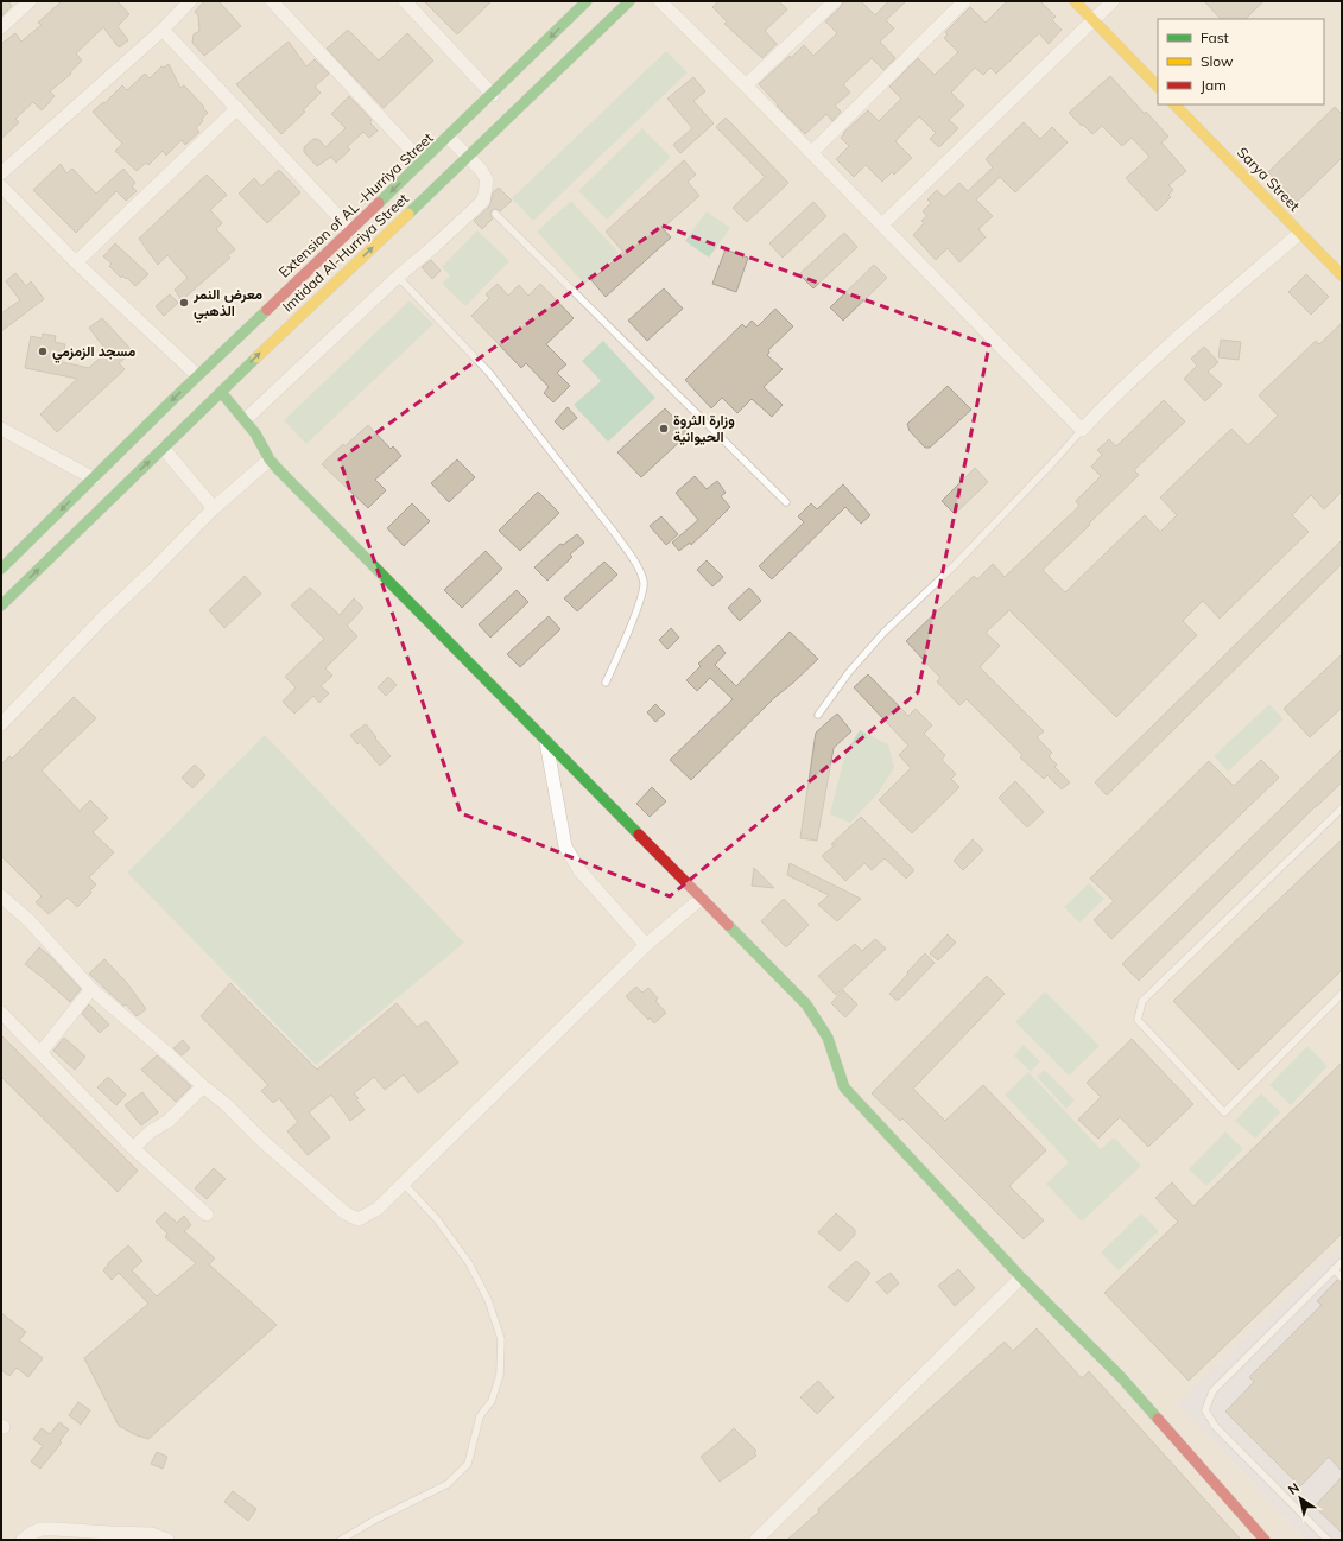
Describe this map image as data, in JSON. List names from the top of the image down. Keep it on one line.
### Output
{"streets":{"street":["Sarya Street","Extension of AL -Hurriya Street","Imtidad Al-Hurriya Street"]},"one_way":["Extension of AL -Hurriya Street"],"places":["معرض النمر الذهبي","مسجد الزمزمي","وزارة الثروة الحيوانية"],"legend":["Fast","Slow","Jam"],"north":"top left"}
